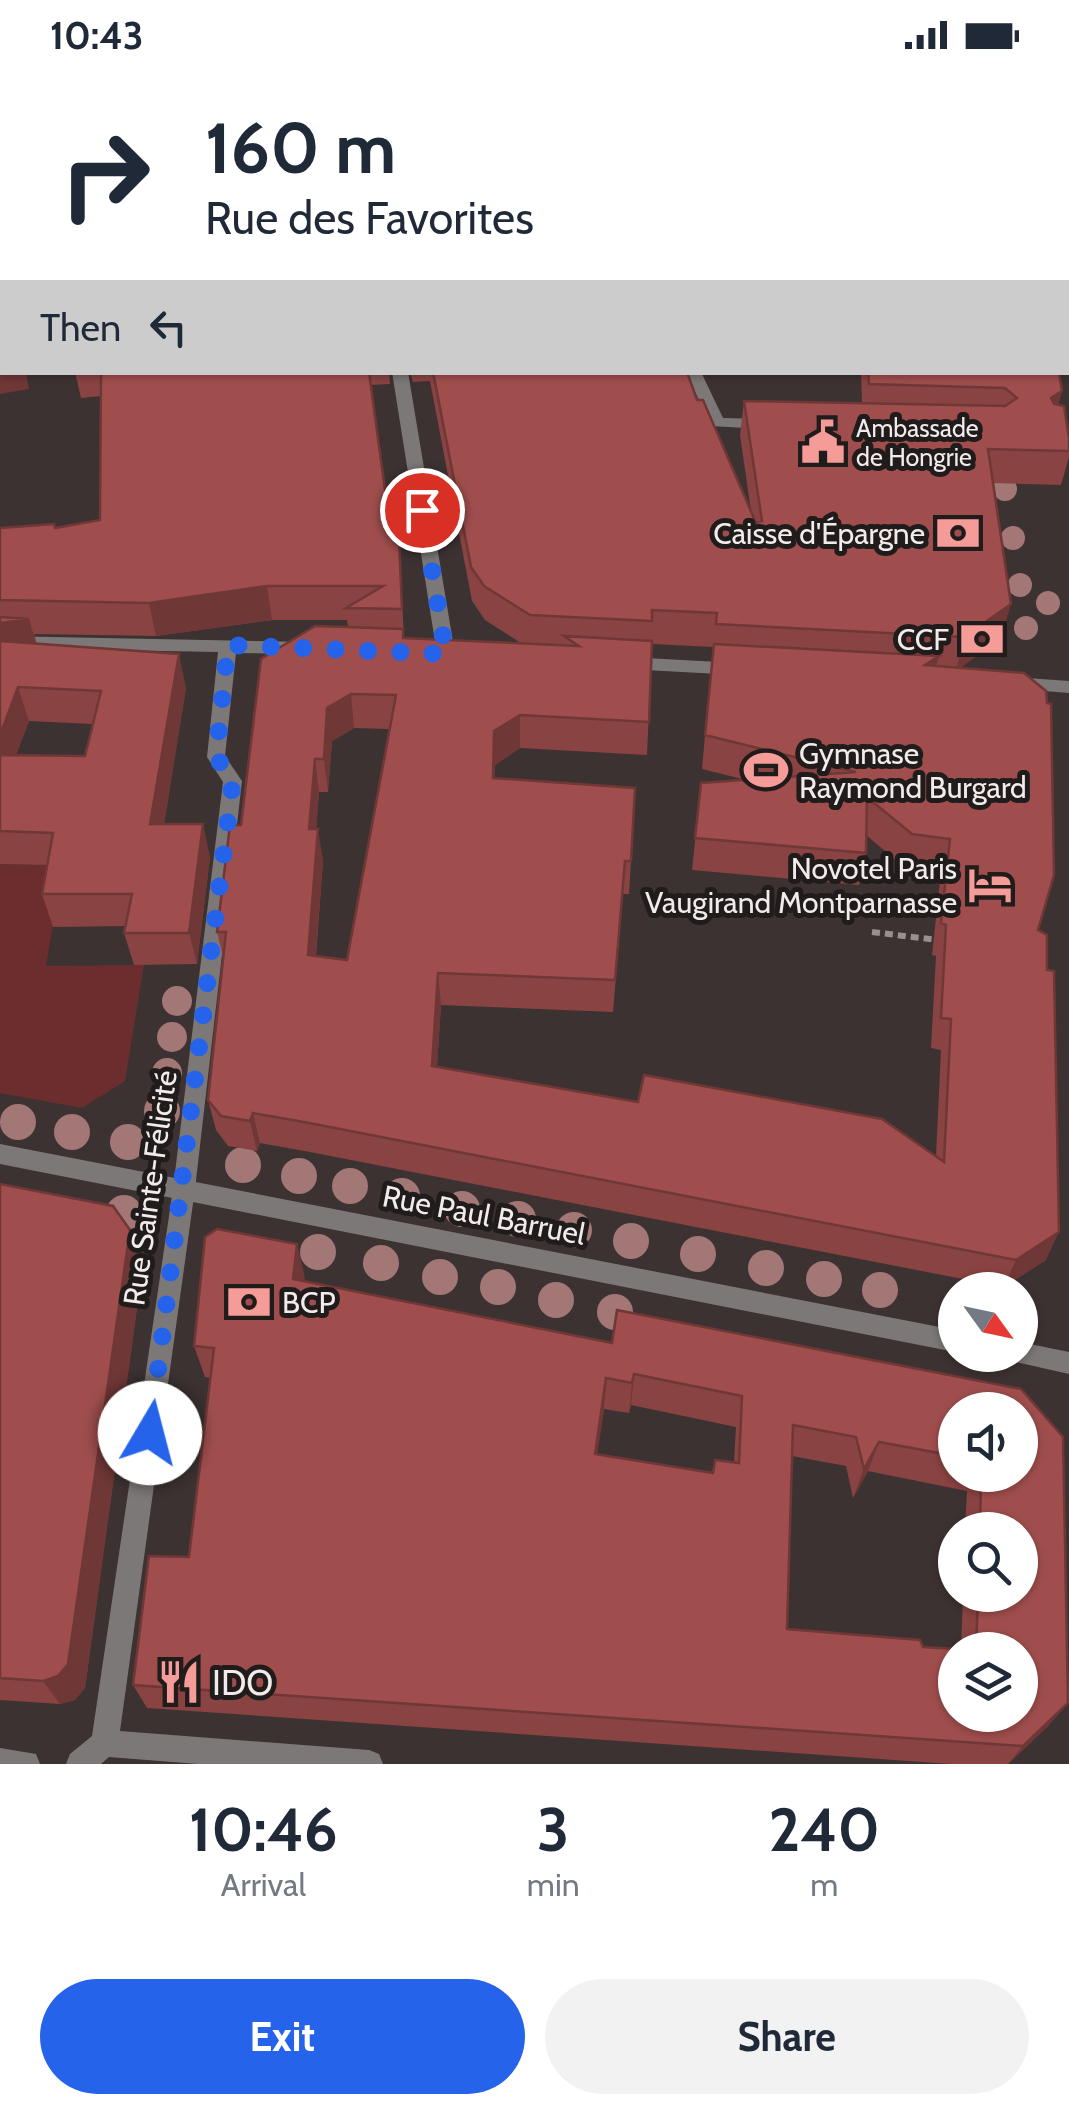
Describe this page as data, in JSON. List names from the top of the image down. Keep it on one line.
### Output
{"streets":{"street":["Rue Sainte-Félicité","Rue Paul Barruel"]},"crossings":[["Rue Sainte-Félicité","Rue Paul Barruel"]],"places":{"public building":["Ambassade de Hongrie"],"bank":["Caisse d'Épargne","CCF","BCP"],"sports":["Gymnase Raymond Burgard"],"hotel":["Novotel Paris Vaugirand Montparnasse"],"restaurant":["IDO"]},"north":"bottom right","page":{"status":"10:43","turn":["160 m","Rue des Favorites"],"then":"Then","eta":["10:46","Arrival","3","min","240","m"],"buttons":["Exit","Share"]}}
